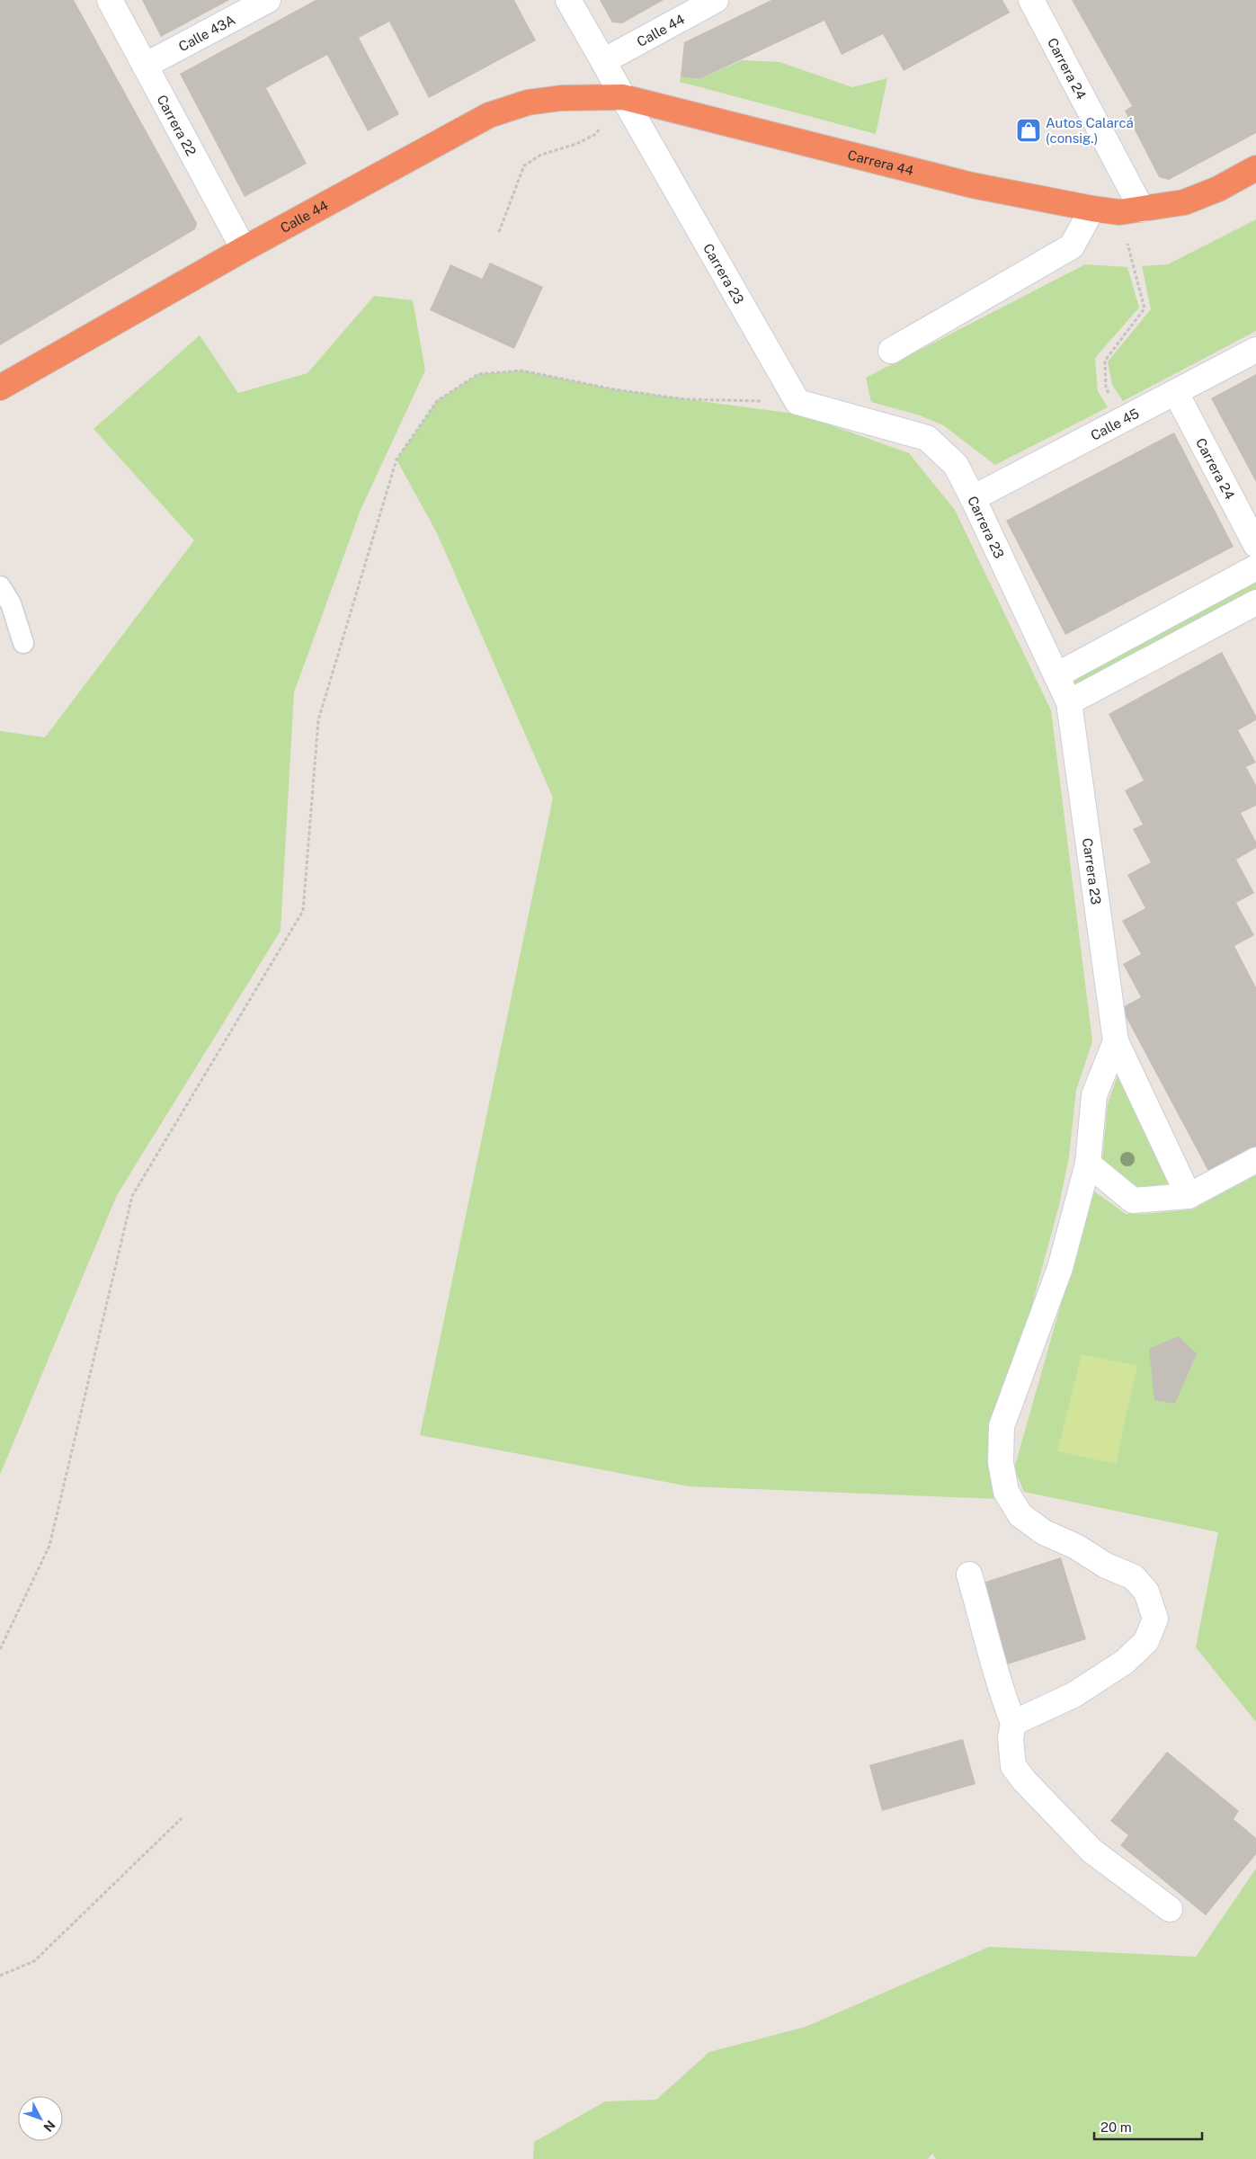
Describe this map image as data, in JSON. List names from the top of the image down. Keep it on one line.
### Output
{"streets":{"highway":["Calle 44","Carrera 44"],"street":["Calle 43A","Carrera 24","Carrera 22","Carrera 23","Calle 45"]},"crossings":[["Calle 44","Carrera 22"],["Calle 44","Carrera 44"],["Calle 44","Carrera 23"],["Calle 43A","Carrera 22"],["Carrera 24","Carrera 44"],["Carrera 24","Calle 45"],["Carrera 44","Carrera 23"],["Carrera 23","Calle 45"]],"places":{"shop":["Autos Calarcá (consig.)"]},"scale_bar":"20 m","north":"bottom right"}
